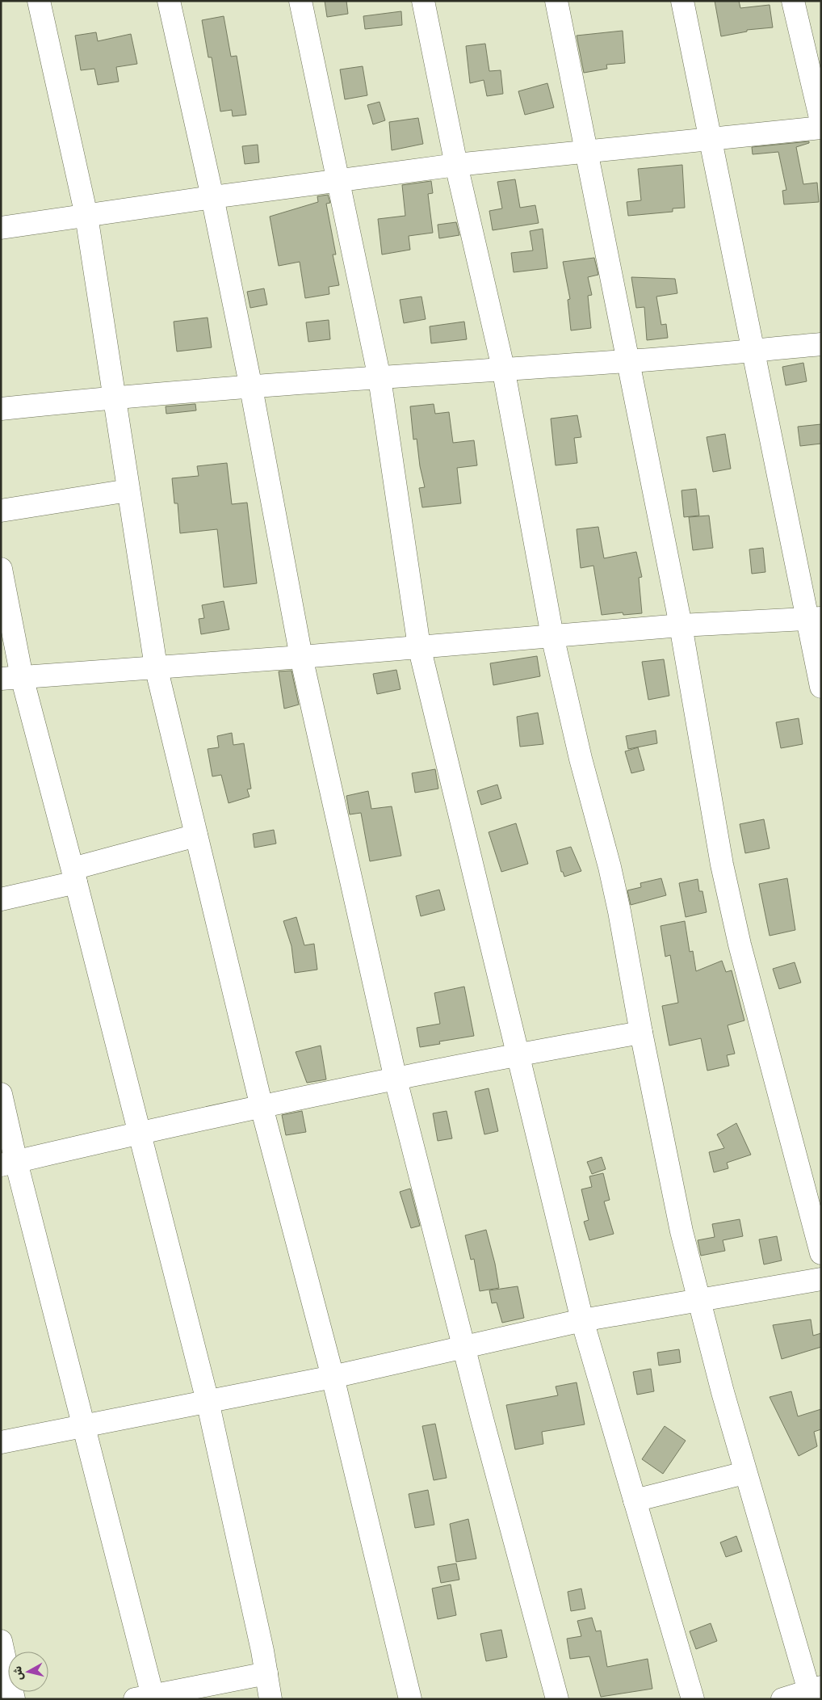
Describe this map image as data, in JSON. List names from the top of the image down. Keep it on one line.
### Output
{"north":"left"}
